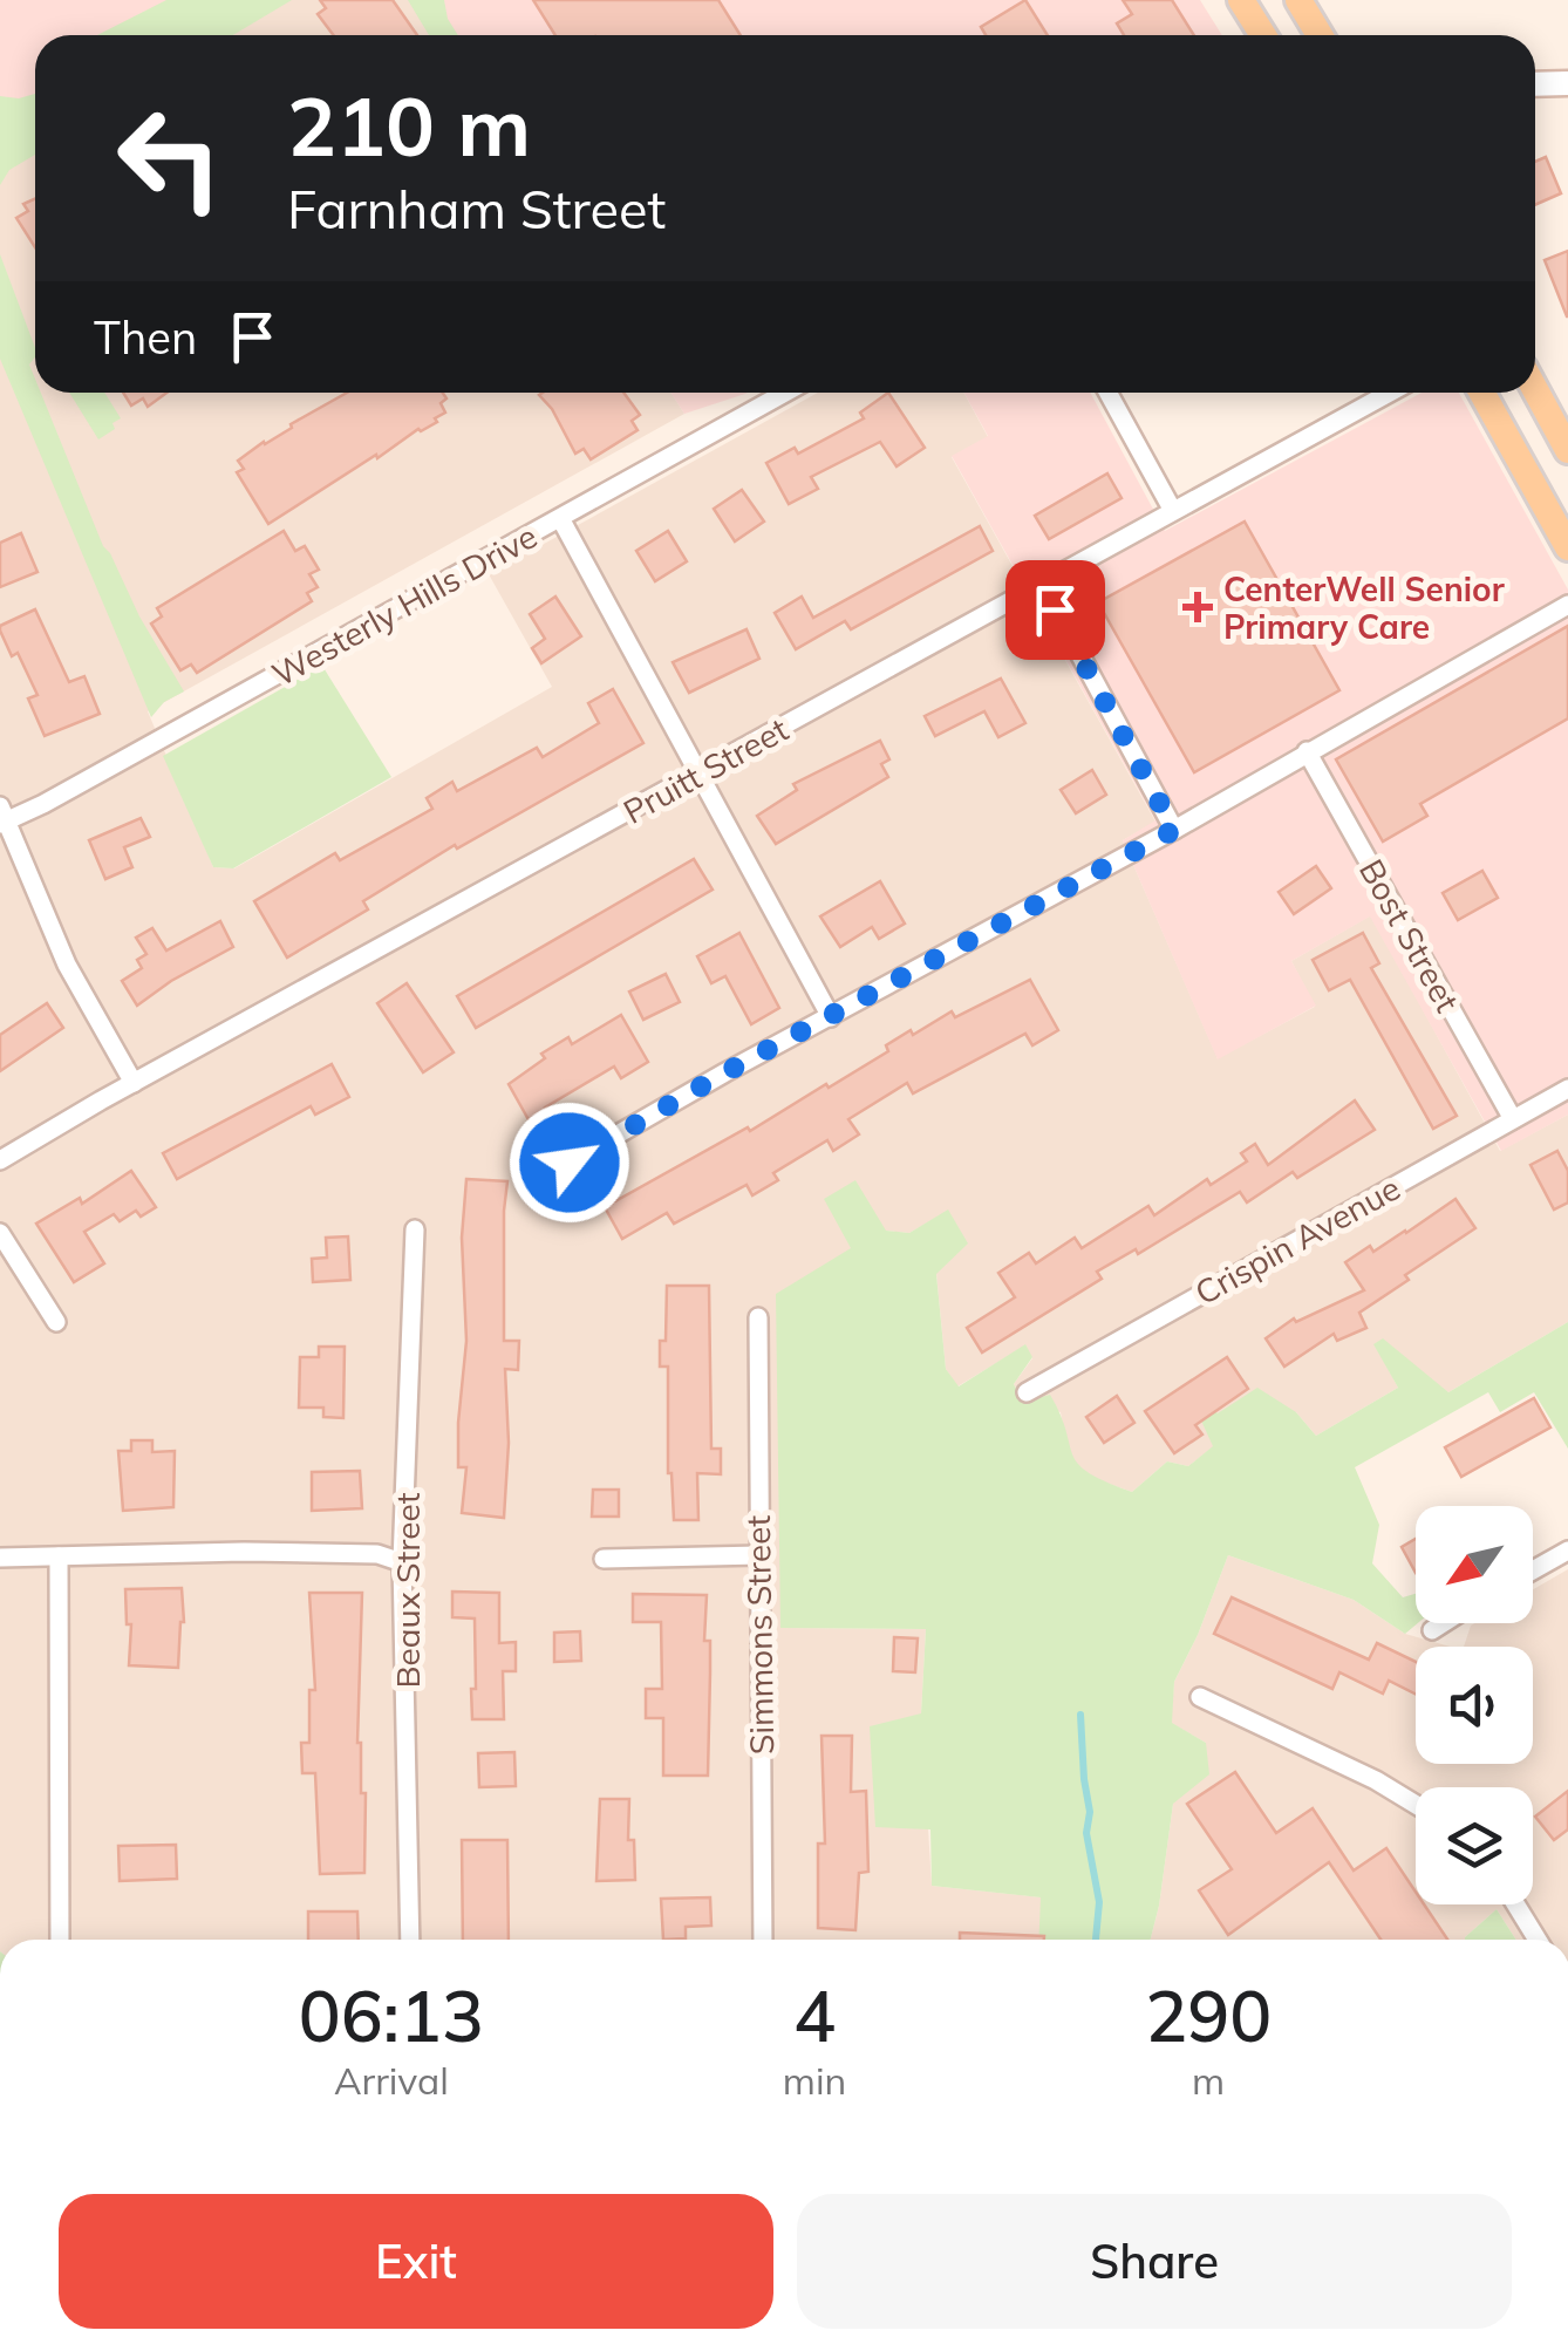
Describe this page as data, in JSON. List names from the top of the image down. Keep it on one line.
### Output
{"streets":{"street":["Westerly Hills Drive","Pruitt Street","Bost Street","Crispin Avenue","Beaux Street","Simmons Street"]},"crossings":[["Bost Street","Crispin Avenue"]],"places":{"health":["CenterWell Senior Primary Care"]},"north":"bottom left","page":{"turn":["210 m","Farnham Street"],"then":"Then","eta":["06:13","Arrival","4","min","290","m"],"buttons":["Exit","Share"]}}
